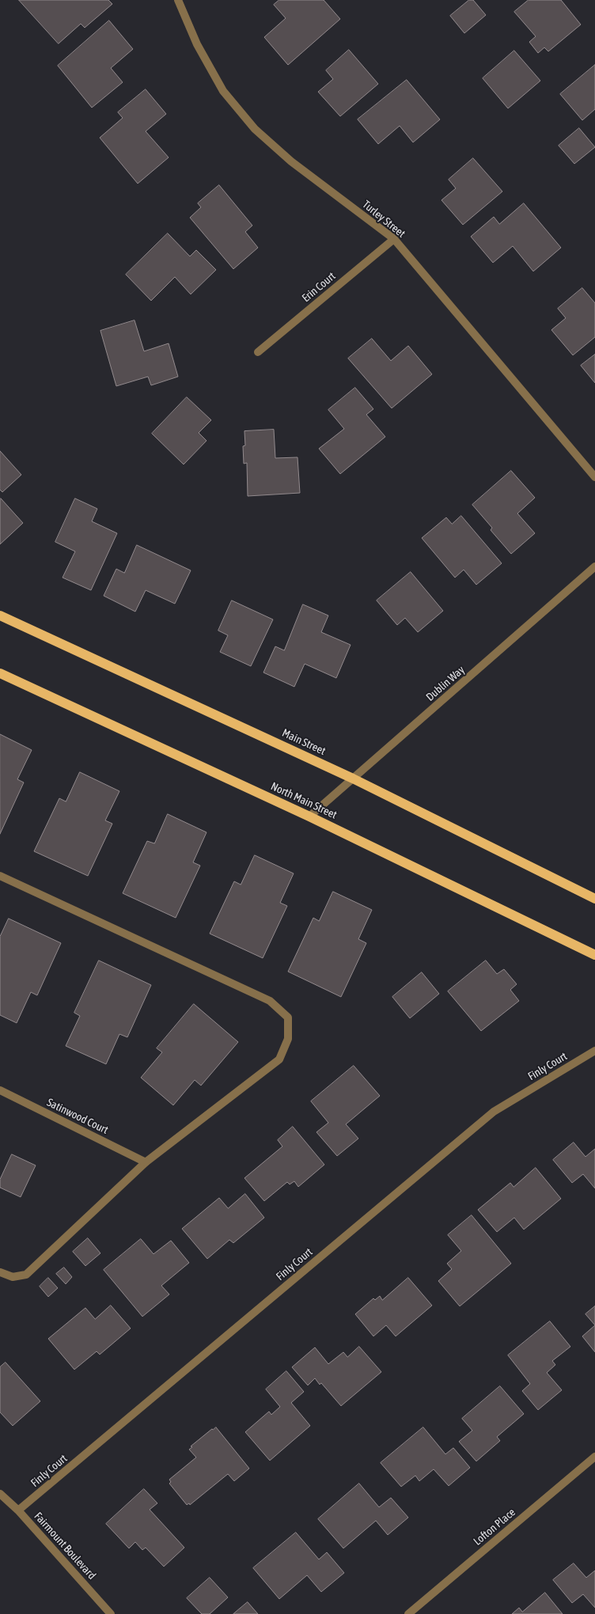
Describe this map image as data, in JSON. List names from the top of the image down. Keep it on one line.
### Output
{"streets":{"main road":["Main Street","North Main Street"],"street":["Turley Street","Erin Court","Dublin Way","Finly Court","Satinwood Court","Lofton Place","Fairmount Boulevard"]},"crossings":[["Turley Street","Erin Court"],["Dublin Way","Main Street"],["Dublin Way","North Main Street"],["Finly Court","Fairmount Boulevard"]]}
